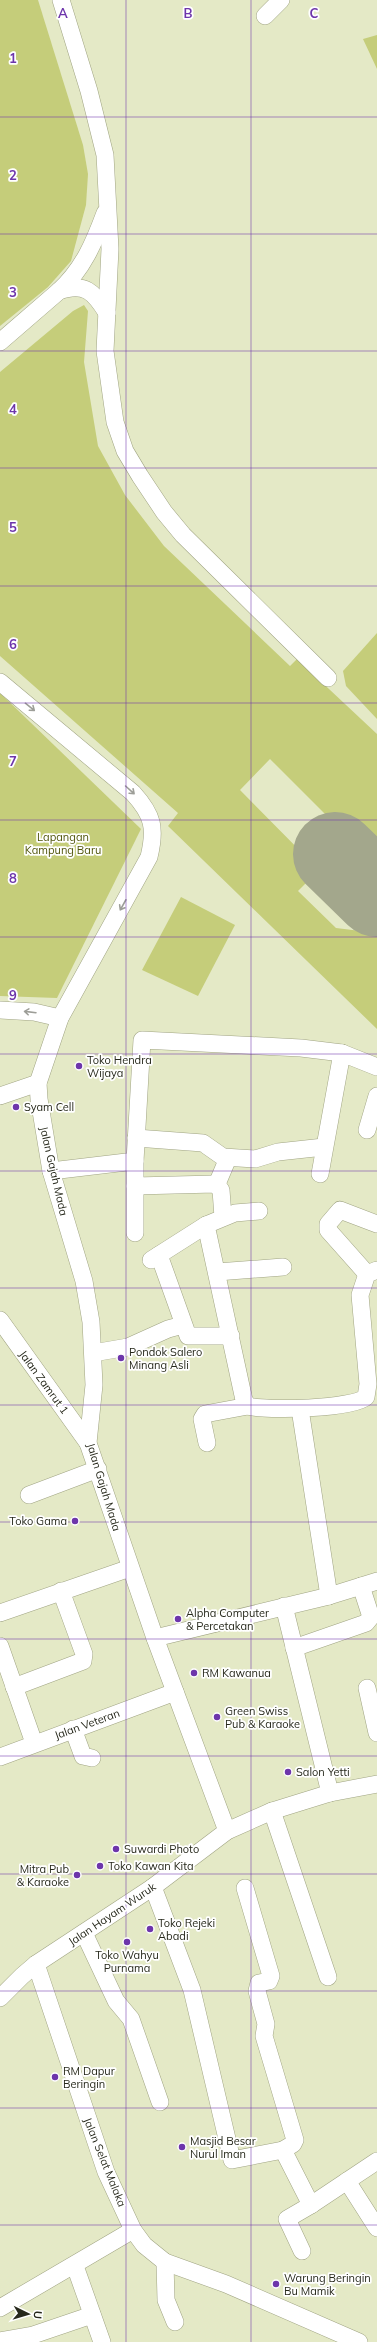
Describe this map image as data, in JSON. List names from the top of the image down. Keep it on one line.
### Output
{"streets":{"street":["Jalan Gajah Mada","Jalan Zamrut 1","Jalan Veteran","Jalan Hayam Wuruk","Jalan Selat Malaka"]},"crossings":[["Jalan Gajah Mada","Jalan Zamrut 1"],["Jalan Gajah Mada","Jalan Veteran"],["Jalan Gajah Mada","Jalan Hayam Wuruk"],["Jalan Hayam Wuruk","Jalan Selat Malaka"]],"parks":["Lapangan Kampung Baru"],"places":["Toko Hendra Wijaya","Syam Cell","Pondok Salero Minang Asli","Toko Gama","Alpha Computer & Percetakan","RM Kawanua","Green Swiss Pub & Karaoke","Salon Yetti","Suwardi Photo","Toko Kawan Kita","Mitra Pub & Karaoke","Toko Rejeki Abadi","Toko Wahyu Purnama","RM Dapur Beringin","Masjid Besar Nurul Iman","Warung Beringin Bu Mamik"],"north":"right","grid":{"columns":["A","B","C"],"rows":["1","2","3","4","5","6","7","8","9"]}}
